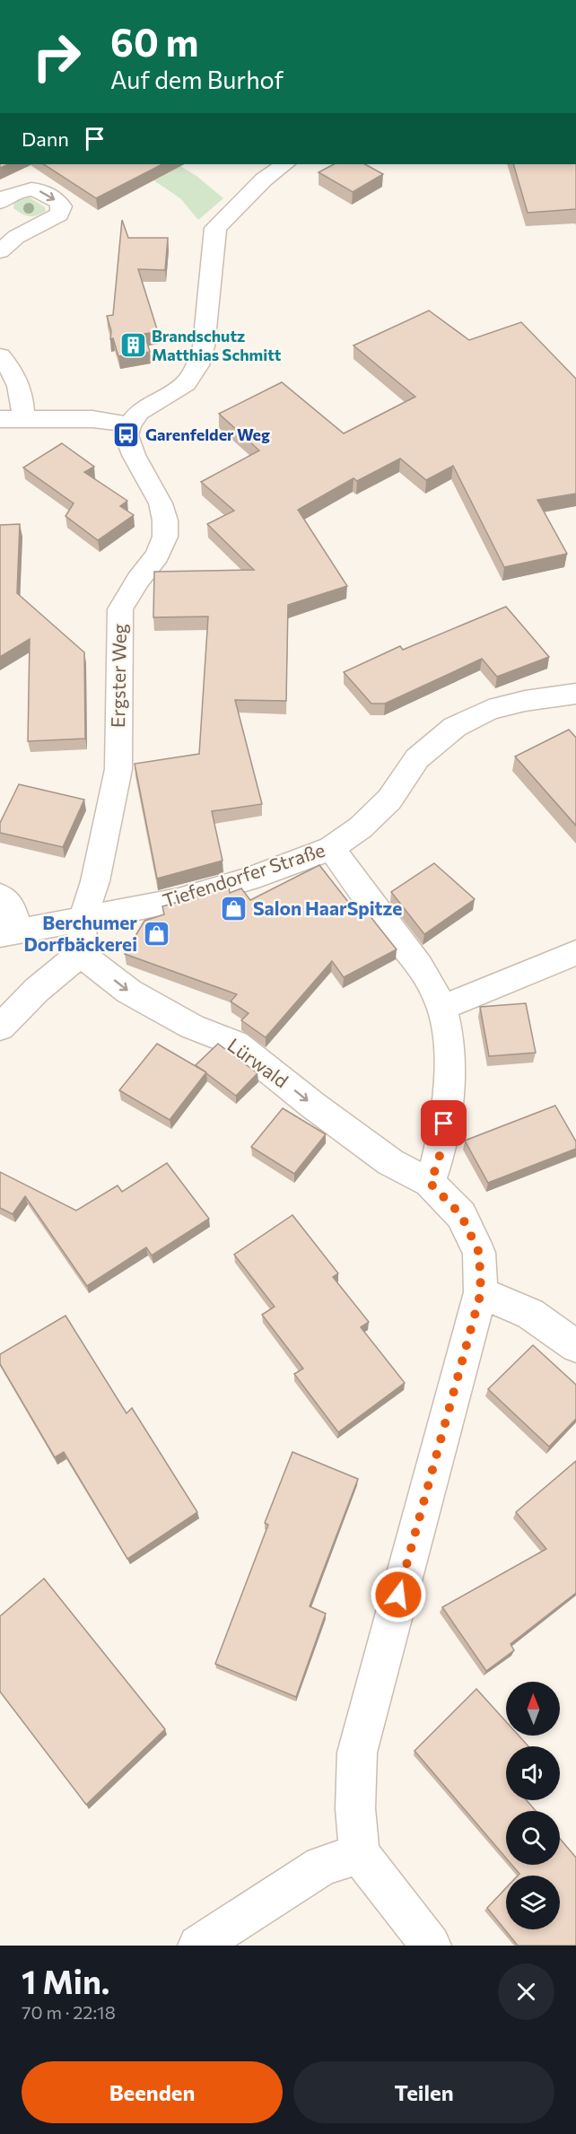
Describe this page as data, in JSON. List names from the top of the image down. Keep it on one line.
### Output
{"streets":{"street":["Ergster Weg","Tiefendorfer Straße","Lürwald"]},"crossings":[["Ergster Weg","Tiefendorfer Straße"],["Ergster Weg","Lürwald"]],"places":{"building":["Brandschutz Matthias Schmitt"],"bus stop":["Garenfelder Weg"],"shop":["Salon HaarSpitze","Berchumer Dorfbäckerei"]},"north":"top","page":{"turn":["60 m","Auf dem Burhof"],"then":"Dann","heading":["1 Min.","70 m · 22:18"],"buttons":["Beenden","Teilen"]}}
